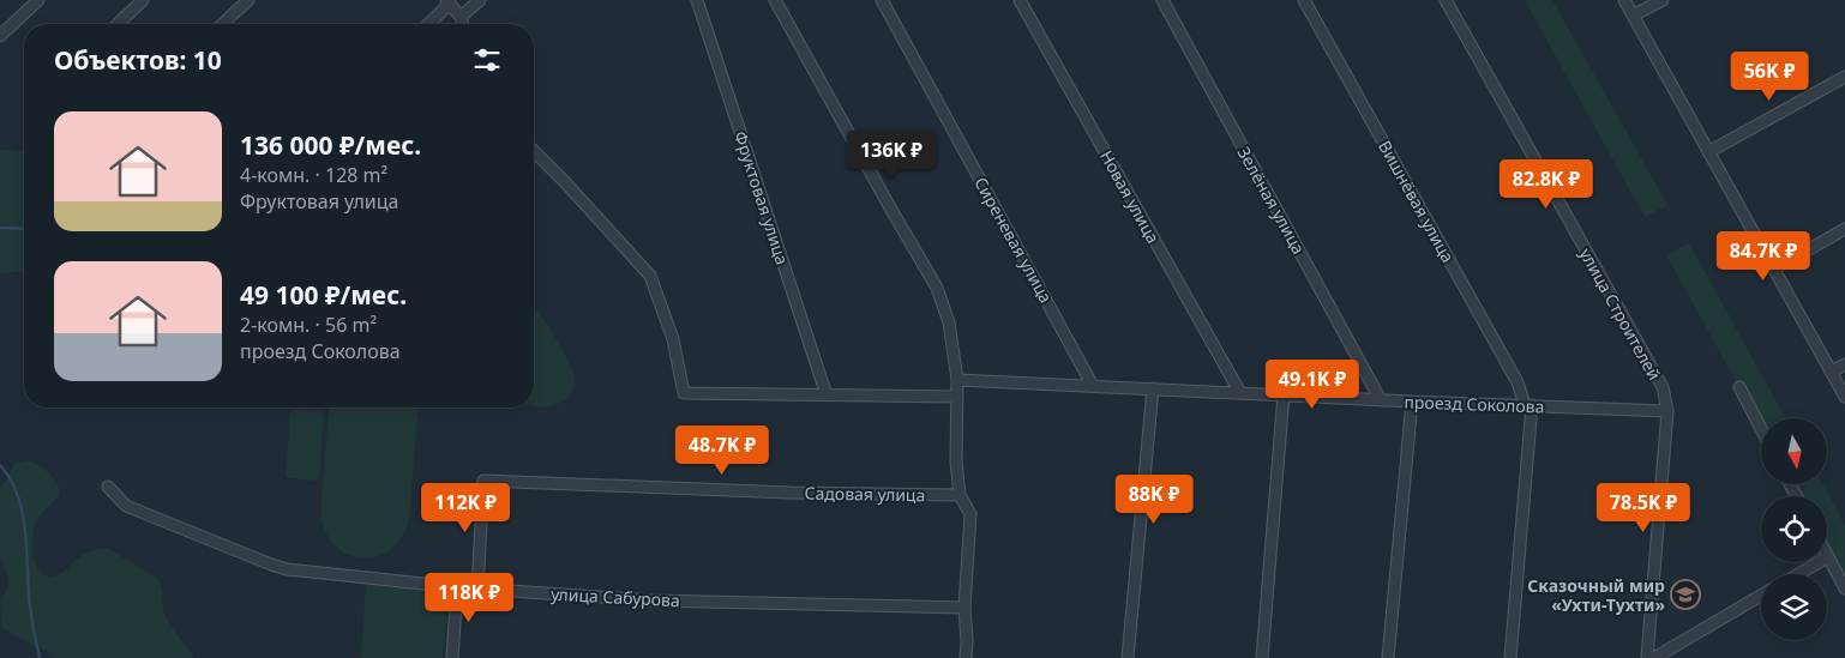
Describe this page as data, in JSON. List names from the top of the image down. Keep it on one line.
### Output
{"streets":{"street":["Новая улица","Фруктовая улица","Зелёная улица","Вишнёвая улица","Сиреневая улица","улица Строителей","проезд Соколова","Садовая улица","улица Сабурова"]},"crossings":[["Новая улица","проезд Соколова"],["Зелёная улица","проезд Соколова"],["Вишнёвая улица","проезд Соколова"],["Сиреневая улица","проезд Соколова"],["улица Строителей","проезд Соколова"],["Садовая улица","улица Сабурова"]],"places":{"school or university":["Сказочный мир «Ухти-Тухти»"]},"north":"bottom","page":{"heading":"Объектов: 10","price":["56K ₽","136K ₽","82.8K ₽","84.7K ₽","49.1K ₽","48.7K ₽","88K ₽","112K ₽","78.5K ₽","118K ₽"],"list":[{"name":"136 000 ₽/мес.","note":"4-комн. · 128 m² · Фруктовая улица"},{"name":"49 100 ₽/мес.","note":"2-комн. · 56 m² · проезд Соколова"}]}}
